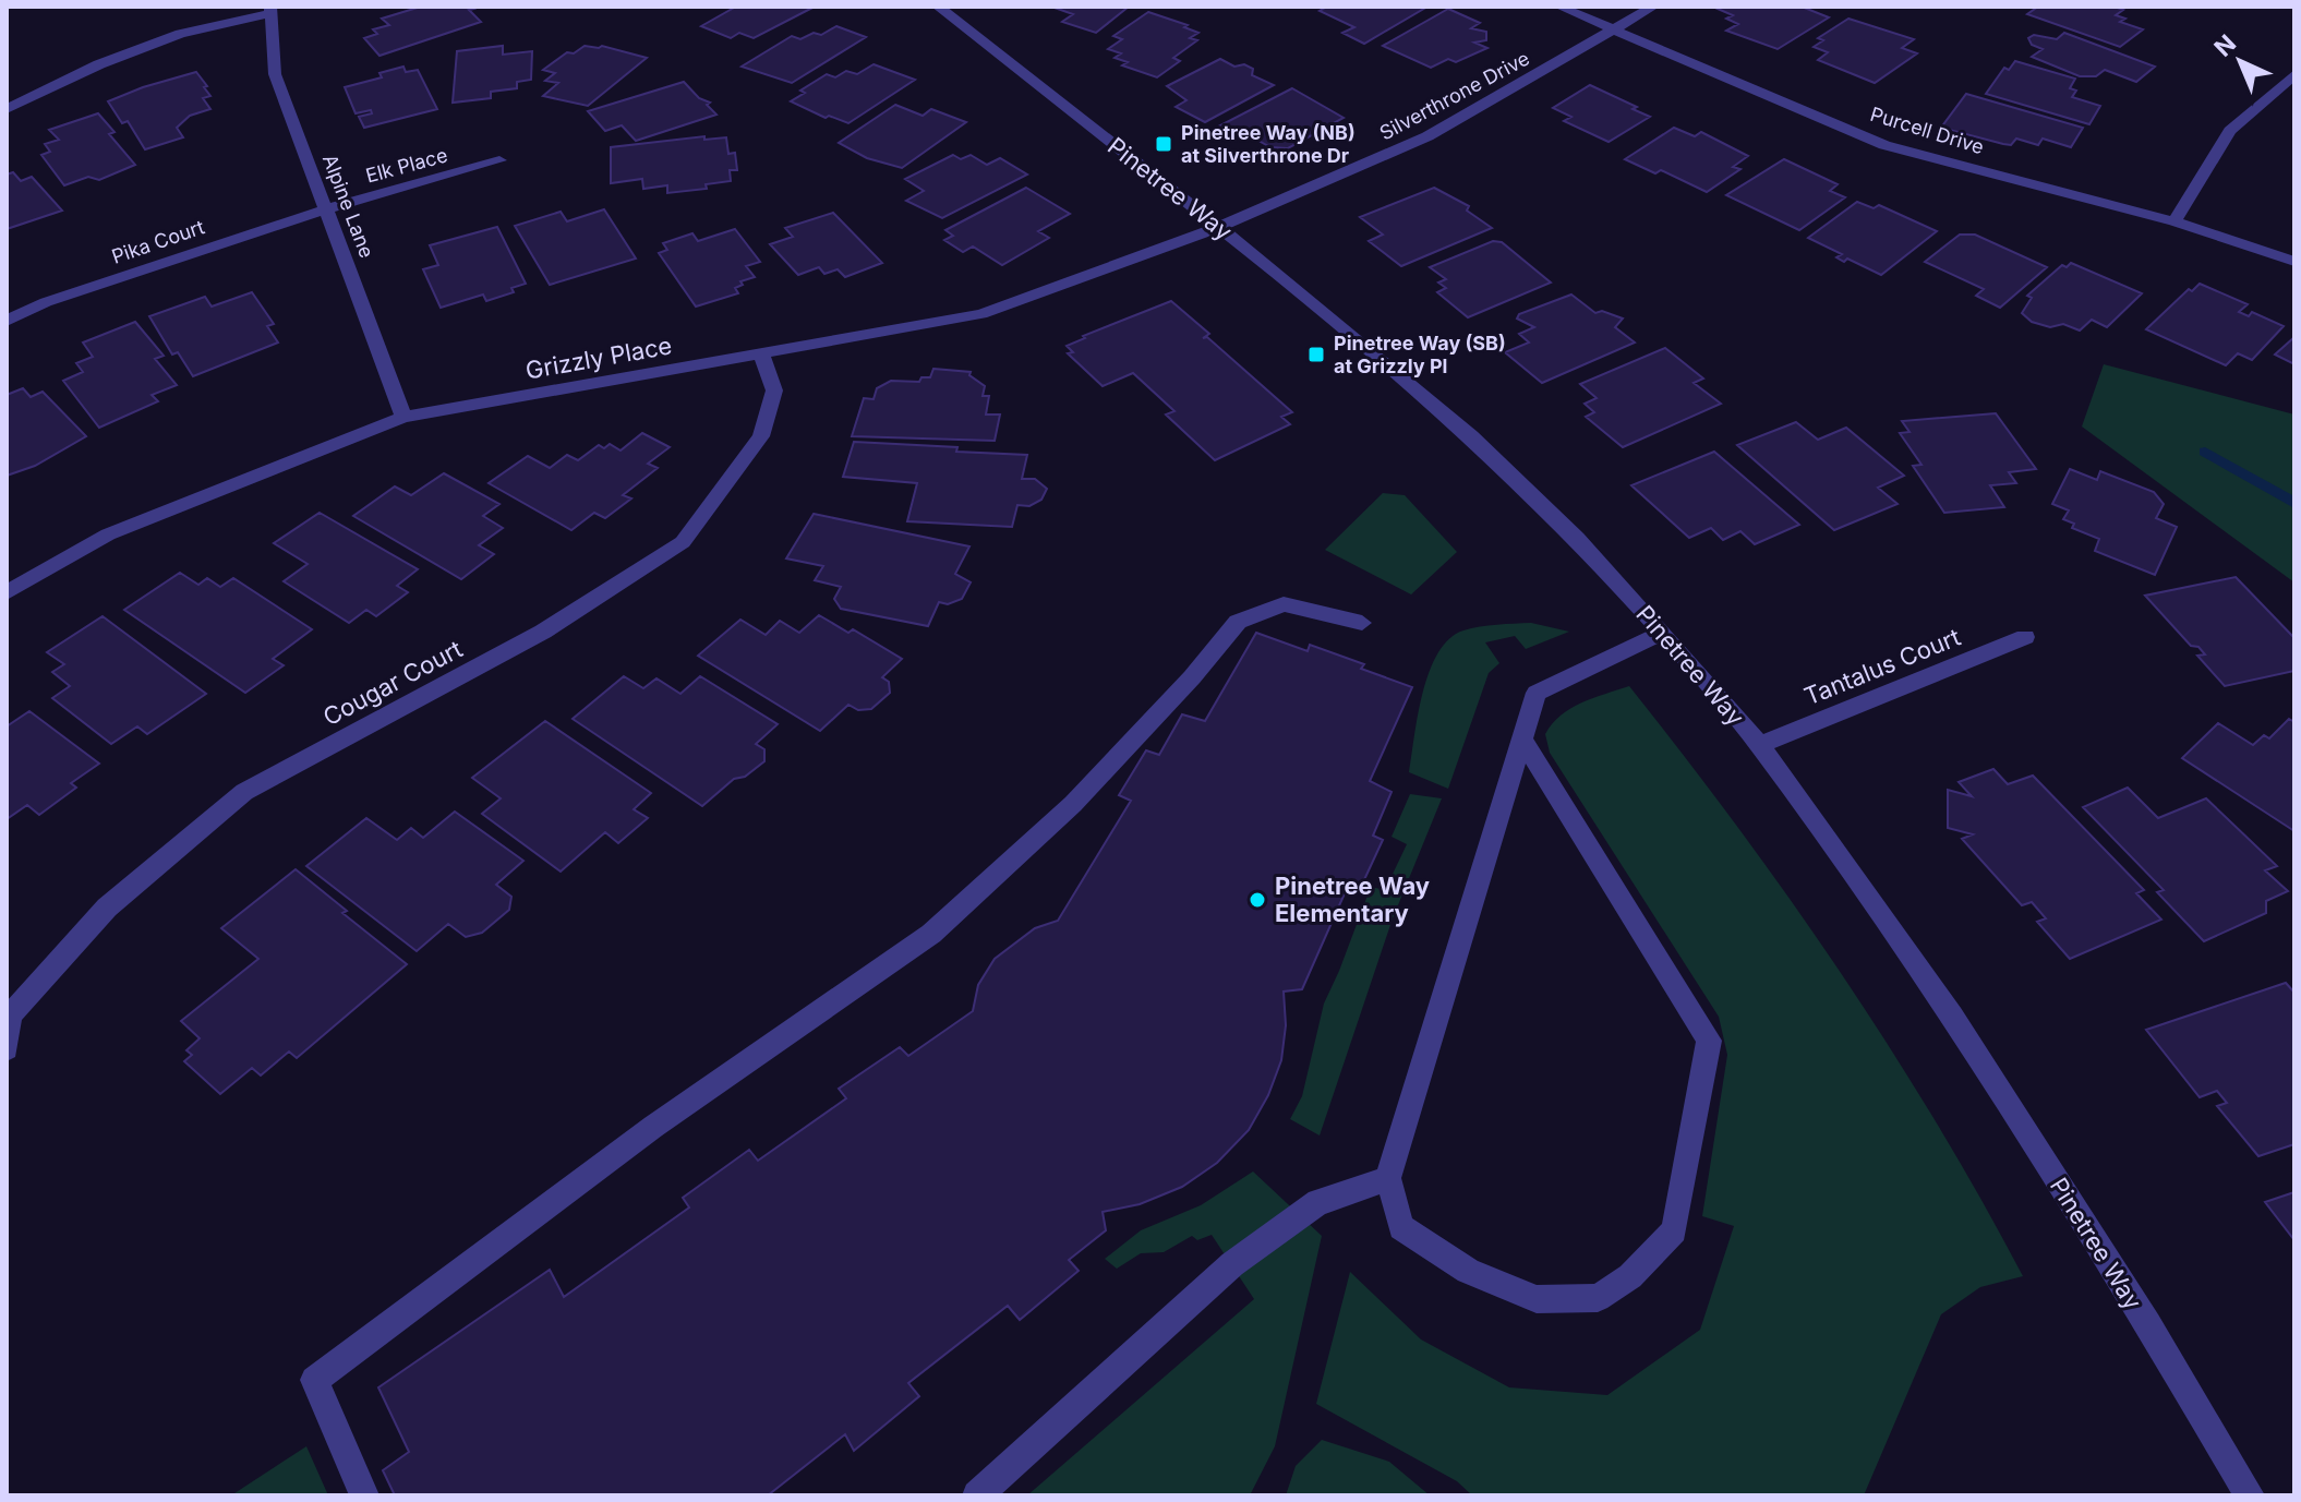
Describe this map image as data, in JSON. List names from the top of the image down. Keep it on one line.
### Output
{"streets":{"street":["Silverthrone Drive","Purcell Drive","Elk Place","Pinetree Way","Alpine Lane","Pika Court","Grizzly Place","Tantalus Court","Cougar Court"]},"crossings":[["Silverthrone Drive","Purcell Drive"],["Silverthrone Drive","Pinetree Way"],["Silverthrone Drive","Grizzly Place"],["Elk Place","Alpine Lane"],["Elk Place","Pika Court"],["Pinetree Way","Grizzly Place"],["Pinetree Way","Tantalus Court"],["Alpine Lane","Pika Court"],["Alpine Lane","Grizzly Place"],["Grizzly Place","Cougar Court"]],"places":{"transit":["Pinetree Way (NB) at Silverthrone Dr","Pinetree Way (SB) at Grizzly Pl"],"other":["Pinetree Way Elementary"]},"north":"top left"}
